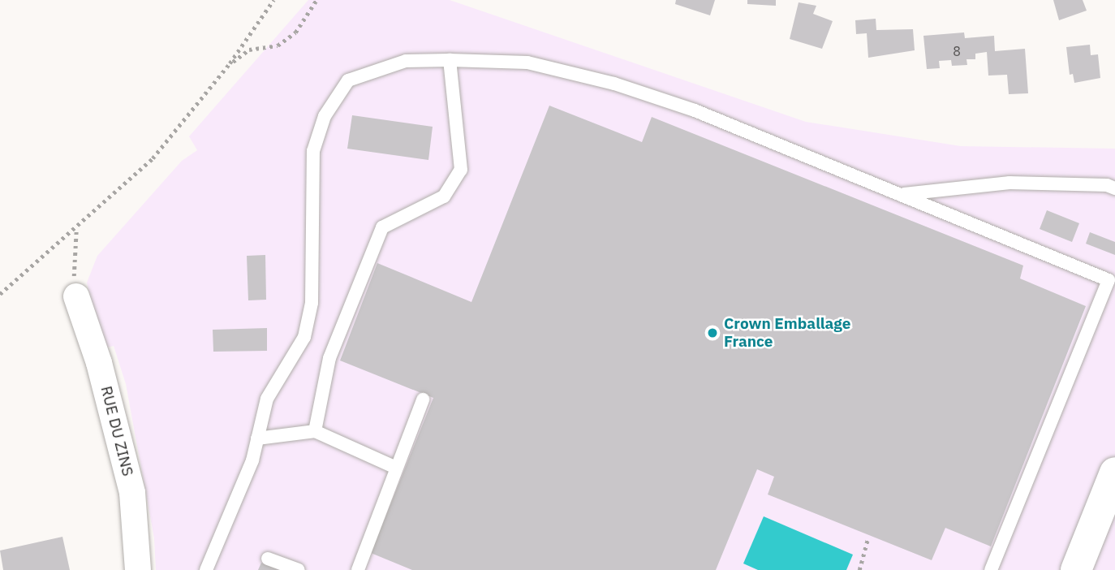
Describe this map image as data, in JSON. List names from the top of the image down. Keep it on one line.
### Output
{"streets":{"street":["RUE DU ZINS"]},"places":["Crown Emballage France"],"house_numbers":["8"]}
